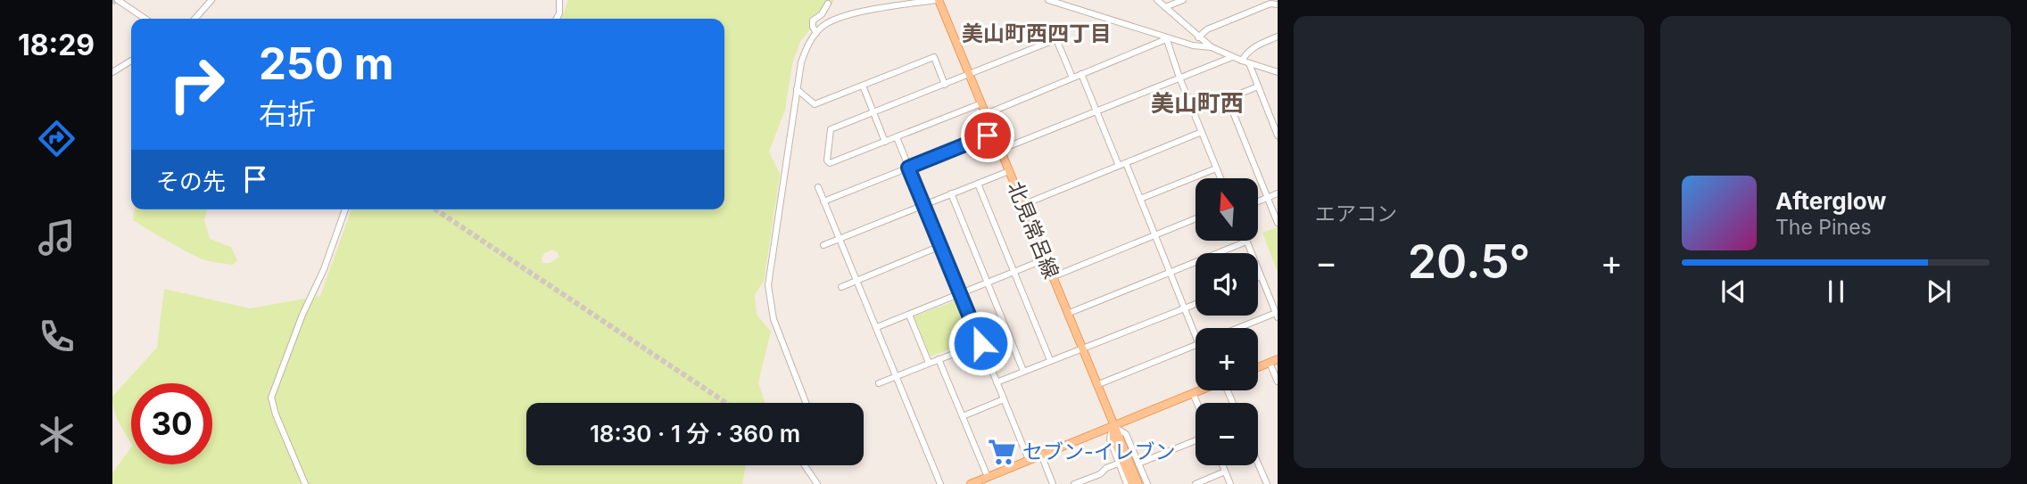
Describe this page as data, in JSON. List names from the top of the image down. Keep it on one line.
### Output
{"streets":{"main road":["北見常呂線"]},"districts":["美山町西四丁目","美山町西"],"places":{"supermarket":["セブン-イレブン"]},"north":"top","page":{"tabs":"18:29","tile":"エアコン","turn":["250 m","右折"],"then":"その先","song":["Afterglow","The Pines"],"map_buttons":["+","−"],"heat":["−","20.5°","+"],"limit":"30","trip":"18:30 · 1 分 · 360 m"}}
